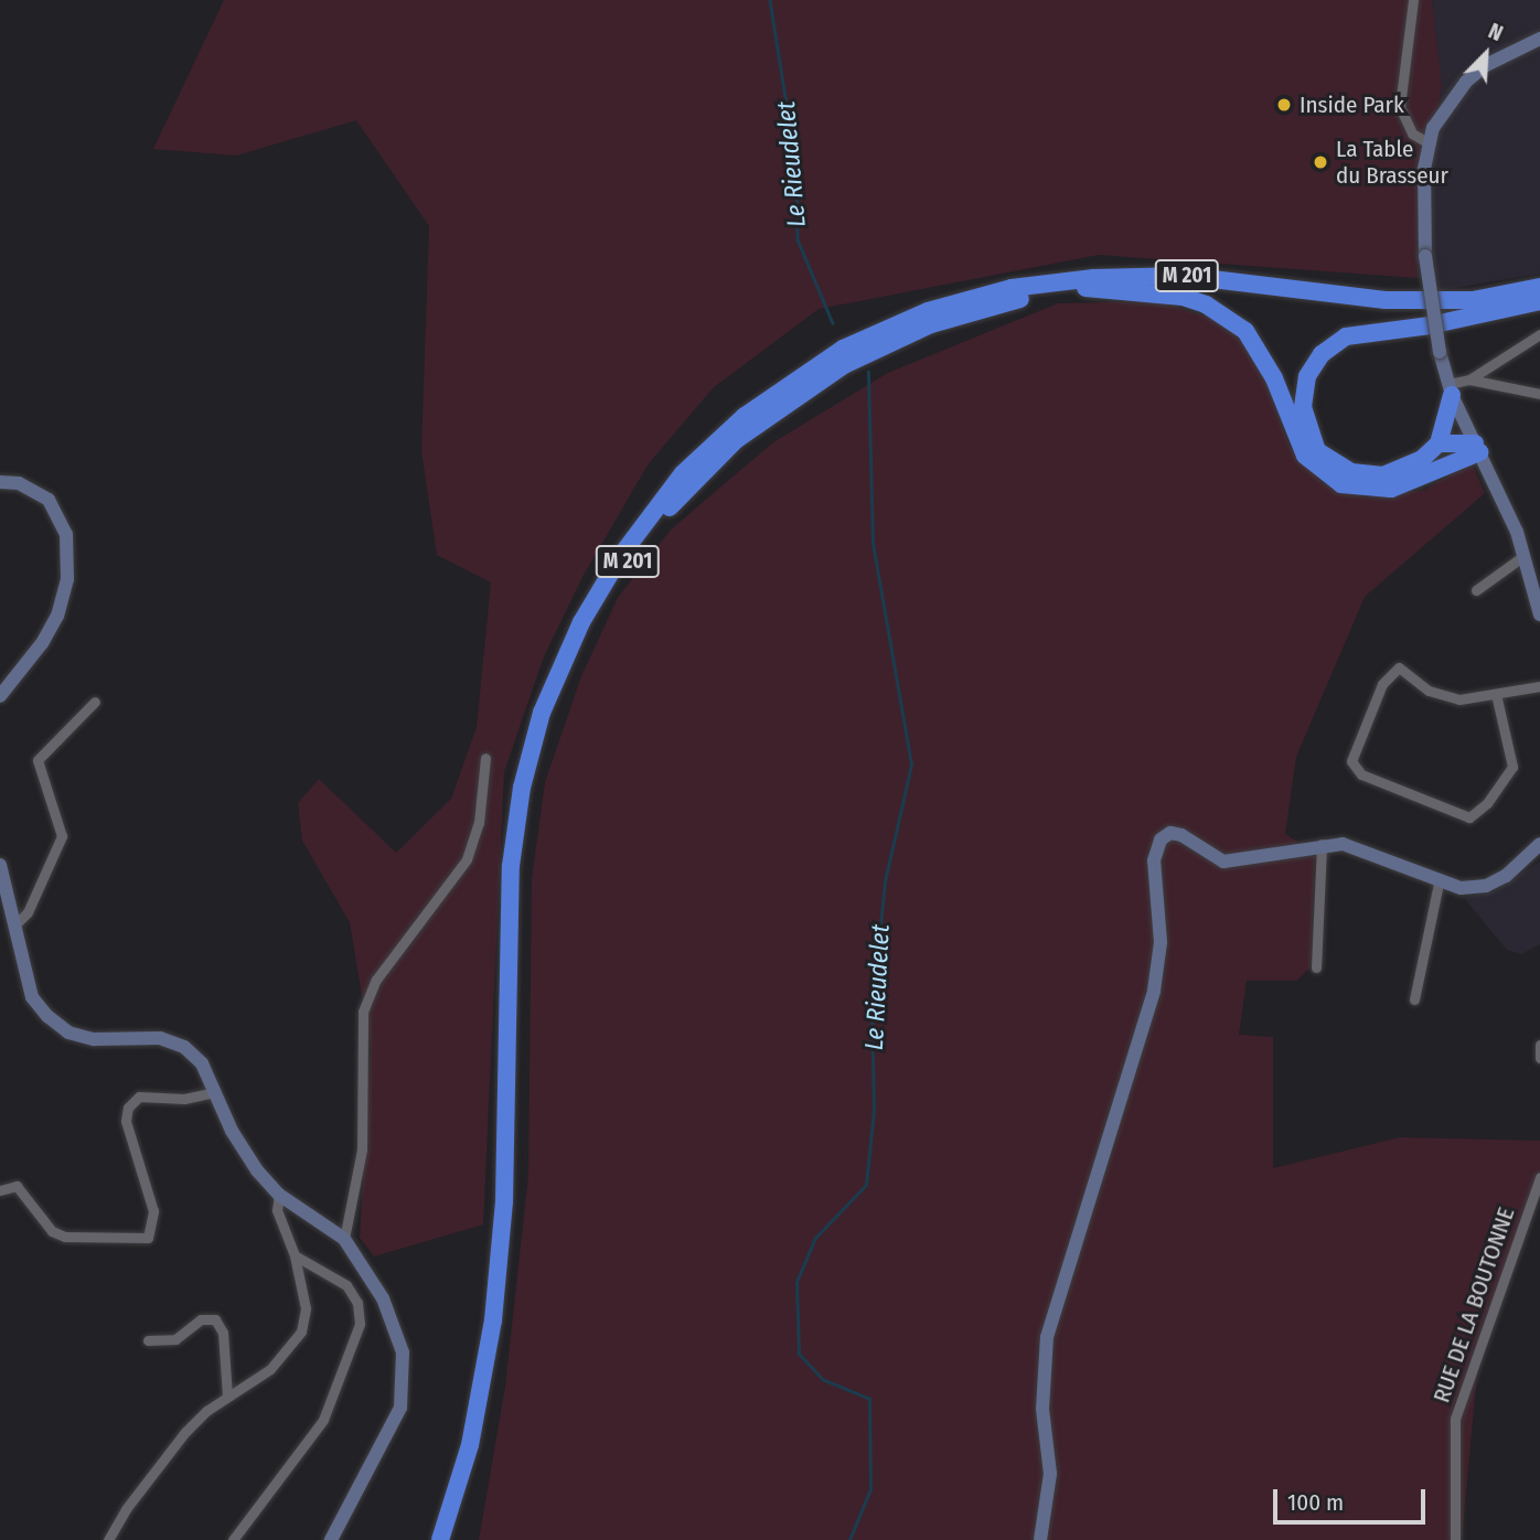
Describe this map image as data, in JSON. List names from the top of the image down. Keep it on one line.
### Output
{"streets":{"highway":["M 201"],"street":["RUE DE LA BOUTONNE"]},"water":["Le Rieudelet"],"places":["Inside Park","La Table du Brasseur"],"scale_bar":"100 m","north":"top right"}
